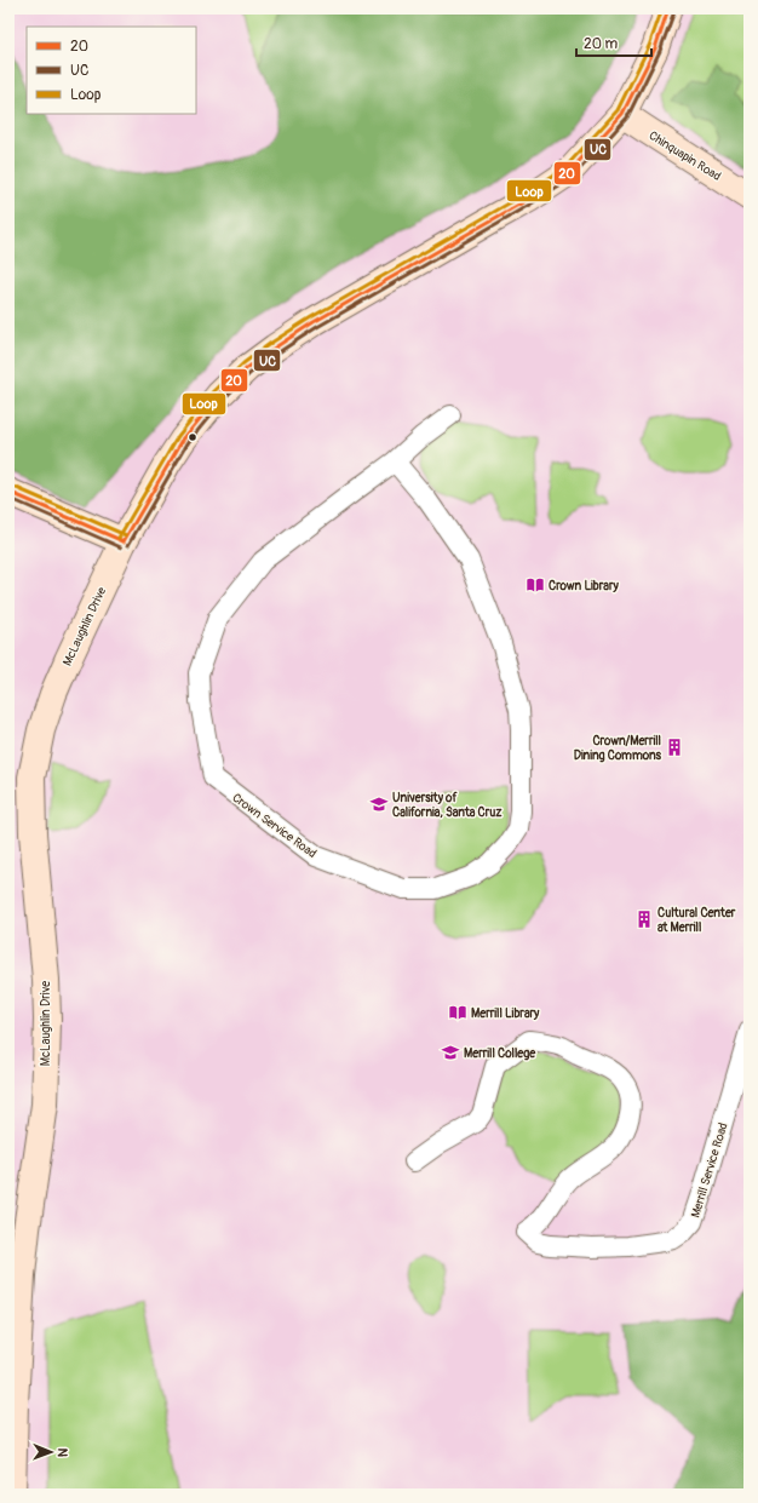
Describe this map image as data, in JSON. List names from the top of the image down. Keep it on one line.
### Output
{"streets":{"street":["Chinquapin Road","McLaughlin Drive","Crown Service Road","Merrill Service Road"]},"crossings":[["Chinquapin Road","McLaughlin Drive"]],"places":{"library":["Crown Library","Merrill Library"],"building":["Crown/Merrill Dining Commons","Cultural Center at Merrill"],"school or university":["University of California, Santa Cruz","Merrill College"]},"lines":["transit line 20","transit line Loop","transit line UC"],"legend":["20","UC","Loop"],"scale_bar":"20 m","north":"right"}
